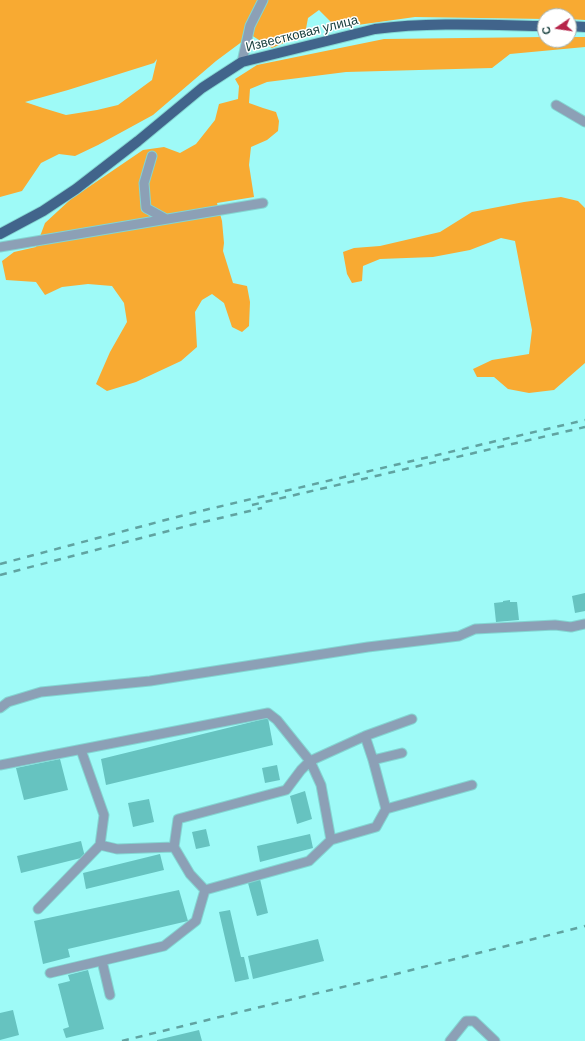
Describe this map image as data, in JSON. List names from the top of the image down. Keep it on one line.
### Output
{"streets":{"main road":["Известковая улица"]},"north":"left"}
